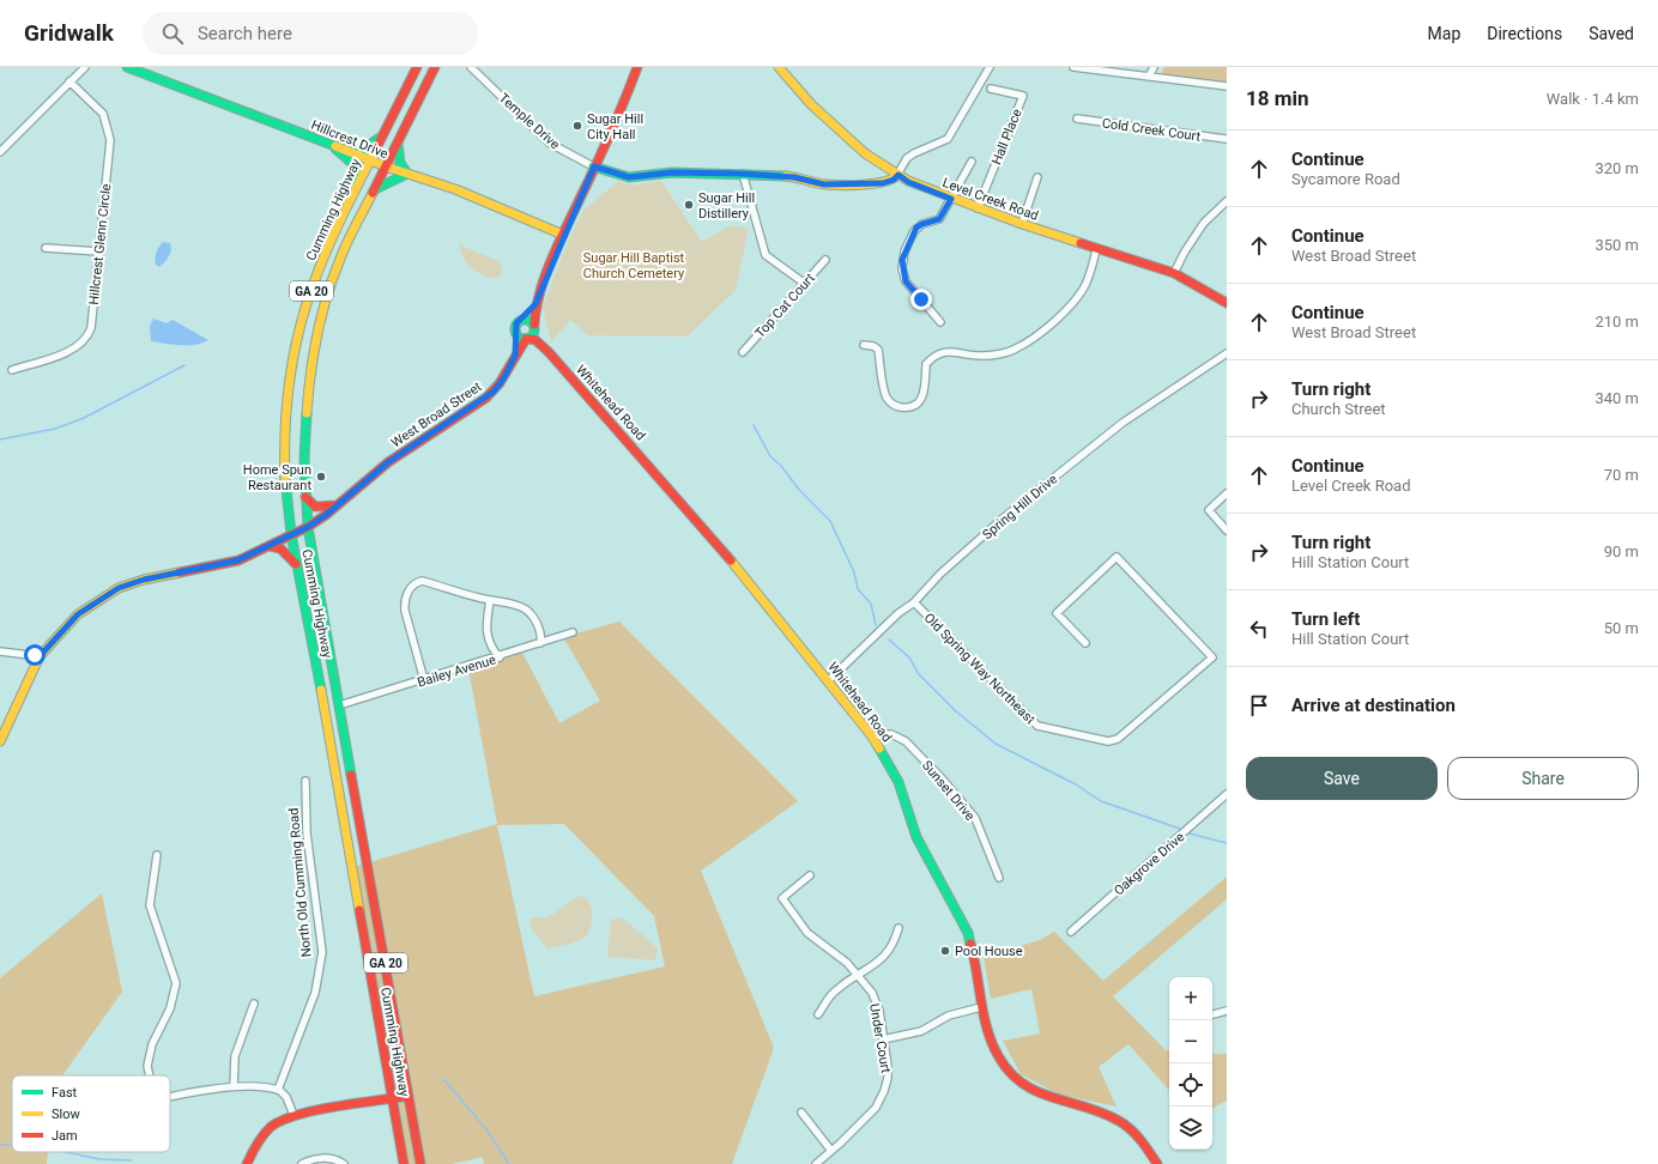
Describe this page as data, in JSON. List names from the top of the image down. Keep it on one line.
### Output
{"streets":{"main road":["Hillcrest Drive","Level Creek Road","Cumming Highway","GA 20","Whitehead Road","West Broad Street"],"street":["Temple Drive","Cold Creek Court","Hall Place","Hillcrest Glenn Circle","Top Cat Court","Spring Hill Drive","Old Spring Way Northeast","Bailey Avenue","Sunset Drive","Oakgrove Drive","North Old Cumming Road","Under Court"]},"crossings":[["Hall Place","Level Creek Road"],["Hillcrest Drive","Cumming Highway"],["Cumming Highway","West Broad Street"],["Cumming Highway","Bailey Avenue"],["Whitehead Road","West Broad Street"],["Whitehead Road","Spring Hill Drive"],["Whitehead Road","Sunset Drive"],["Spring Hill Drive","Old Spring Way Northeast"]],"parks":["Sugar Hill Baptist Church Cemetery"],"places":["Sugar Hill City Hall","Sugar Hill Distillery","Home Spun Restaurant","Pool House"],"legend":["Fast","Slow","Jam"],"page":{"header":"Gridwalk","search":"Search here","nav":["Map","Directions","Saved"],"heading":["18 min","Walk · 1.4 km"],"list":[["Continue","Sycamore Road","320 m"],["Continue","West Broad Street","350 m"],["Continue","West Broad Street","210 m"],["Turn right","Church Street","340 m"],["Continue","Level Creek Road","70 m"],["Turn right","Hill Station Court","90 m"],["Turn left","Hill Station Court","50 m"],"Arrive at destination"],"buttons":["Save","Share"],"map_buttons":["+","−"]}}
